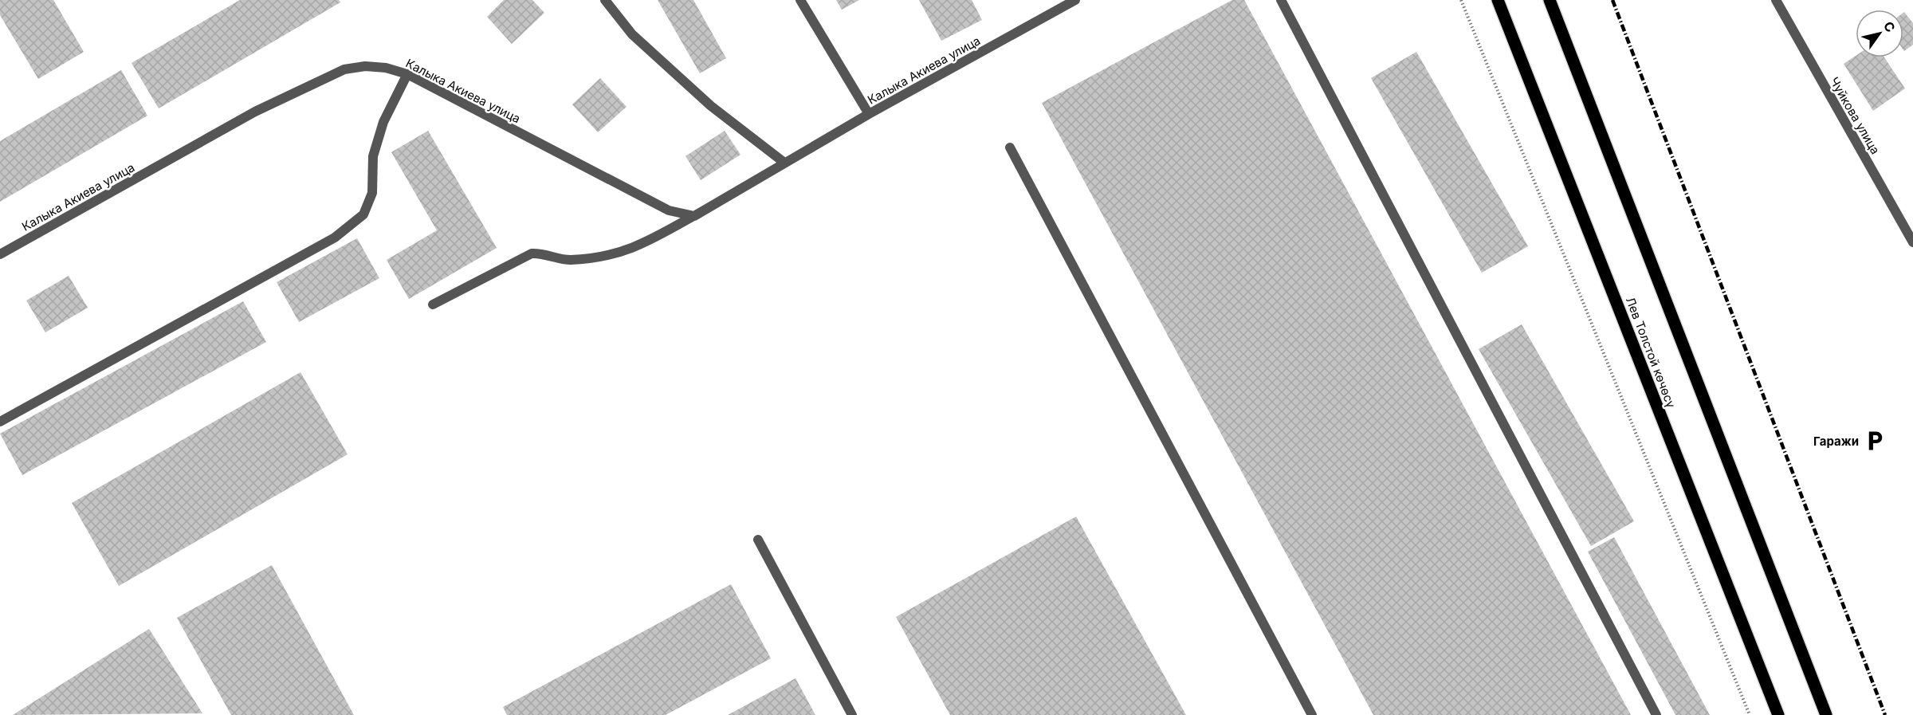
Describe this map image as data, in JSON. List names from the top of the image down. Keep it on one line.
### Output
{"streets":{"main road":["Лев Толстой көчөсү"],"street":["Калыка Акиева улица","Чуйкова улица"]},"places":{"parking":["Гаражи"]},"north":"top right"}
